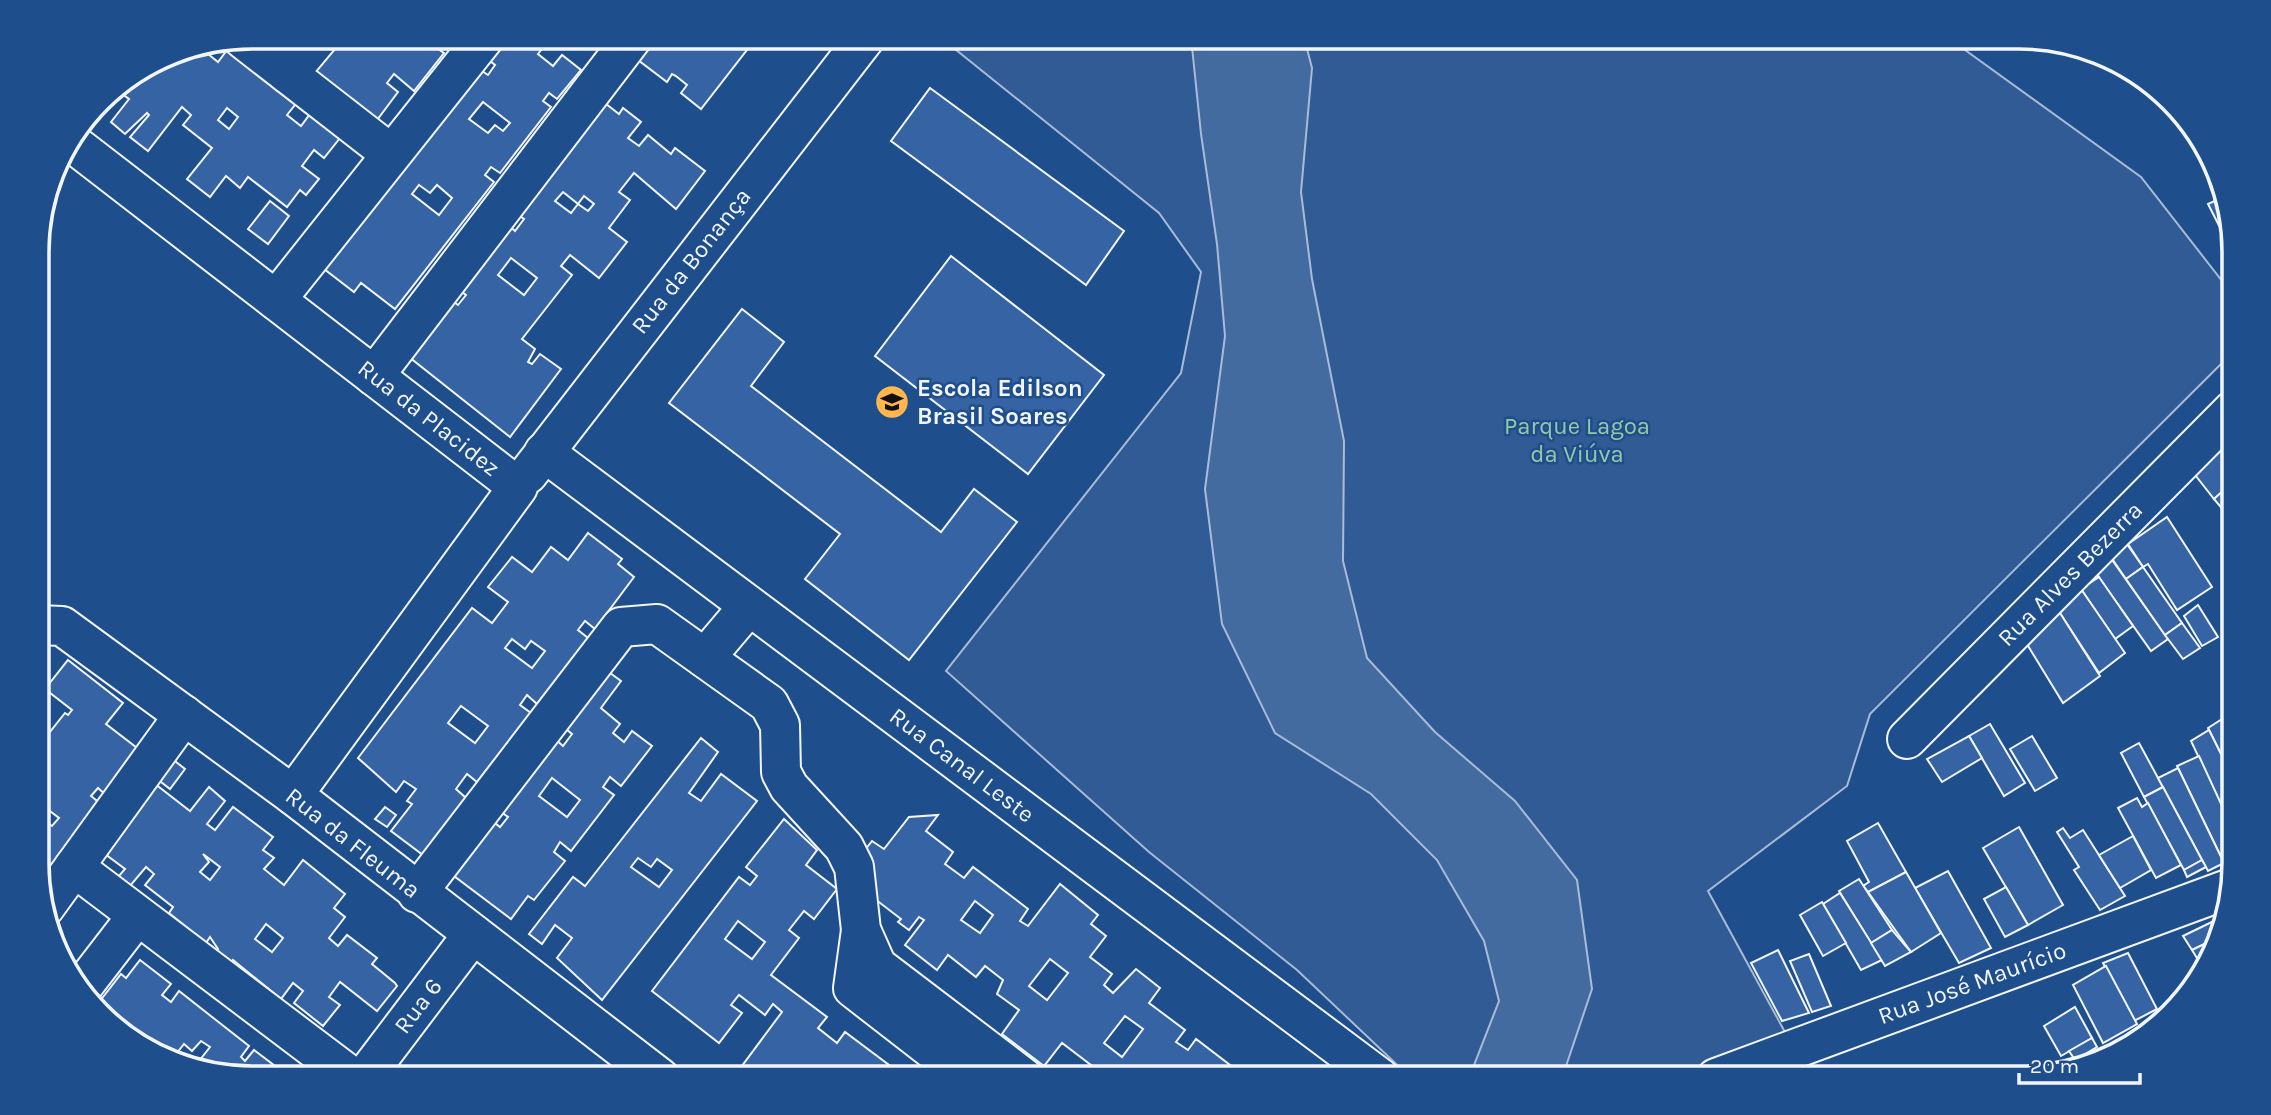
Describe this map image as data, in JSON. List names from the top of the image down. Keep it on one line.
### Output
{"streets":{"street":["Rua da Bonança","Rua da Placidez","Rua Alves Bezerra","Rua Canal Leste","Rua da Fleuma","Rua José Maurício","Rua 6"]},"crossings":[["Rua da Bonança","Rua da Placidez"],["Rua da Bonança","Rua Canal Leste"],["Rua da Placidez","Rua da Fleuma"],["Rua da Fleuma","Rua 6"]],"parks":["Parque Lagoa da Viúva"],"places":{"school or university":["Escola Edilson Brasil Soares"]},"scale_bar":"20 m"}
